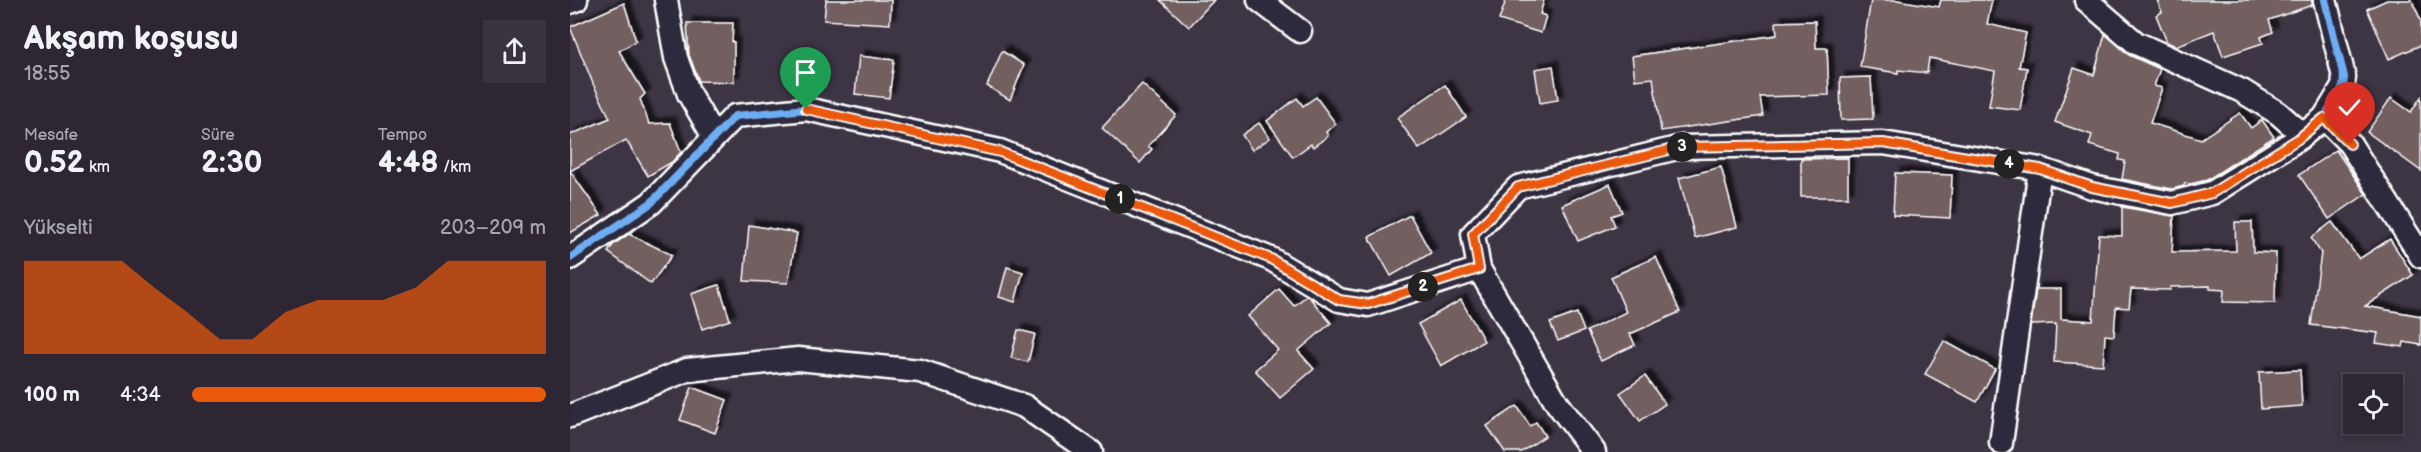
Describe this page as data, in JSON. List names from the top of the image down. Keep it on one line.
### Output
{"page":{"heading":["Akşam koşusu","18:55"],"stats":[["Mesafe","0.52 km"],["Süre","2:30"],["Tempo","4:48 /km"]],"pins":["3","4","1","2"],"chart":["Yükselti","203–209 m"],"list":[{"name":"100 m","note":"4:34"}]}}
